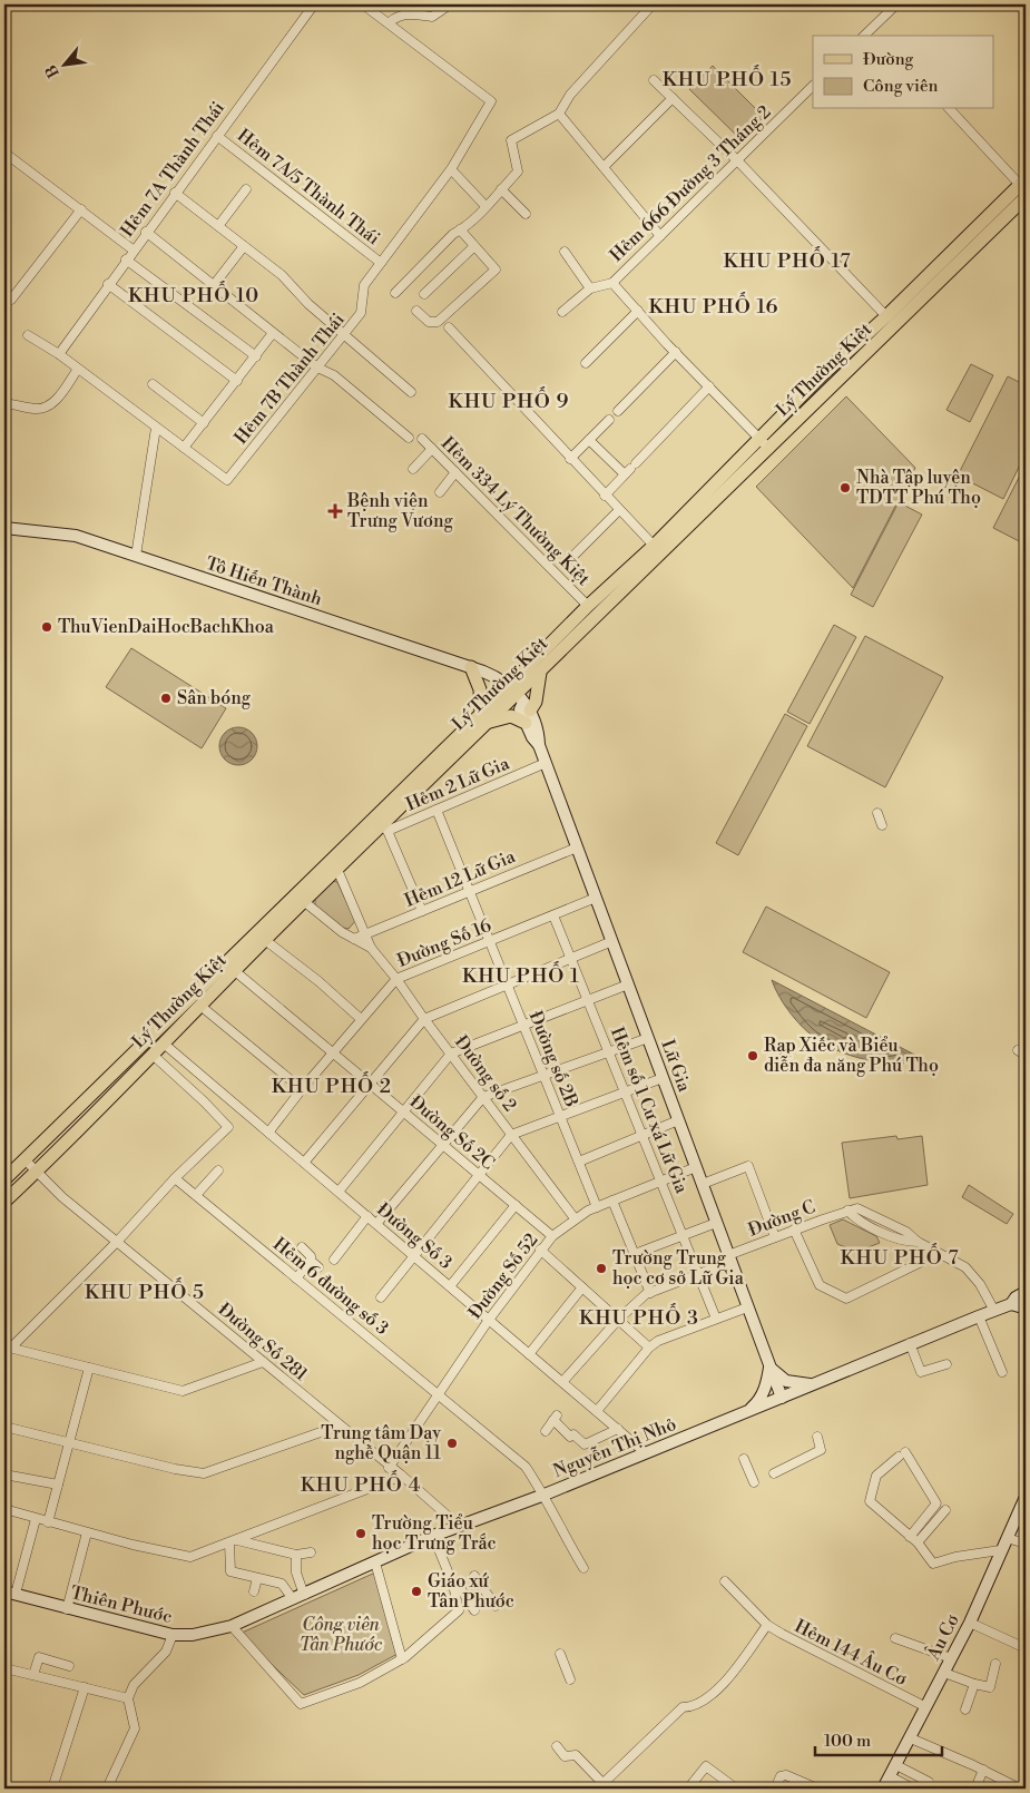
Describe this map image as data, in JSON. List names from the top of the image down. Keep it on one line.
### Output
{"streets":{"main road":["Lý Thường Kiệt","Tô Hiến Thành","Lữ Gia","Nguyễn Thị Nhỏ","Thiên Phước","Âu Cơ"],"street":["Hẻm 7A Thành Thái","Hẻm 666 Đường 3 Tháng 2","Hẻm 7A/5 Thành Thái","Hẻm 7B Thành Thái","Hẻm 334 Lý Thường Kiệt","Hẻm 2 Lữ Gia","Hẻm 12 Lữ Gia","Đường Số 16","Đường số 2B","Đường số 2","Hẻm số 1 Cư xá Lữ Gia","Đường Số 2C","Đường C","Đường Số 3","Đường Số 52","Hẻm 6 đường số 3","Đường Số 281","Hẻm 144 Âu Cơ"]},"crossings":[["Hẻm 7A Thành Thái","Hẻm 7A/5 Thành Thái"],["Hẻm 7A/5 Thành Thái","Hẻm 7B Thành Thái"],["Lý Thường Kiệt","Hẻm 334 Lý Thường Kiệt"],["Lý Thường Kiệt","Tô Hiến Thành"],["Lý Thường Kiệt","Hẻm 2 Lữ Gia"],["Lý Thường Kiệt","Lữ Gia"],["Lý Thường Kiệt","Đường Số 2C"],["Lý Thường Kiệt","Đường Số 3"],["Lý Thường Kiệt","Đường Số 281"],["Tô Hiến Thành","Lữ Gia"],["Hẻm 2 Lữ Gia","Đường số 2B"],["Hẻm 2 Lữ Gia","Lữ Gia"],["Hẻm 12 Lữ Gia","Đường số 2B"],["Hẻm 12 Lữ Gia","Lữ Gia"],["Đường Số 16","Đường số 2B"],["Đường Số 16","Lữ Gia"],["Đường Số 16","Đường số 2"],["Đường Số 16","Hẻm số 1 Cư xá Lữ Gia"],["Đường Số 16","Đường Số 2C"],["Đường Số 16","Đường Số 3"],["Đường số 2B","Đường Số 52"],["Lữ Gia","Đường C"],["Lữ Gia","Đường Số 52"],["Lữ Gia","Nguyễn Thị Nhỏ"],["Đường số 2","Đường Số 52"],["Hẻm số 1 Cư xá Lữ Gia","Đường C"],["Hẻm số 1 Cư xá Lữ Gia","Đường Số 52"],["Đường Số 2C","Đường Số 52"],["Đường C","Đường Số 3"],["Đường C","Nguyễn Thị Nhỏ"],["Đường Số 3","Đường Số 52"],["Đường Số 3","Nguyễn Thị Nhỏ"],["Đường Số 52","Hẻm 6 đường số 3"],["Đường Số 52","Đường Số 281"],["Hẻm 6 đường số 3","Nguyễn Thị Nhỏ"],["Đường Số 281","Nguyễn Thị Nhỏ"],["Nguyễn Thị Nhỏ","Thiên Phước"],["Âu Cơ","Hẻm 144 Âu Cơ"]],"districts":["KHU PHỐ 15","KHU PHỐ 17","KHU PHỐ 10","KHU PHỐ 16","KHU PHỐ 9","KHU PHỐ 1","KHU PHỐ 2","KHU PHỐ 7","KHU PHỐ 5","KHU PHỐ 3","KHU PHỐ 4"],"parks":["Công viên Tân Phước"],"places":{"other":["Nhà Tập luyện TDTT Phú Thọ","ThuVienDaiHocBachKhoa","Sân bóng","Rạp Xiếc và Biểu diễn đa năng Phú Thọ","Trường Trung học cơ sở Lữ Gia","Trung tâm Dạy nghề Quận 11","Trường Tiểu học Trưng Trắc","Giáo xứ Tân Phước"],"health":["Bệnh viện Trưng Vương"]},"legend":["Đường","Công viên"],"scale_bar":"100 m","north":"bottom left"}
